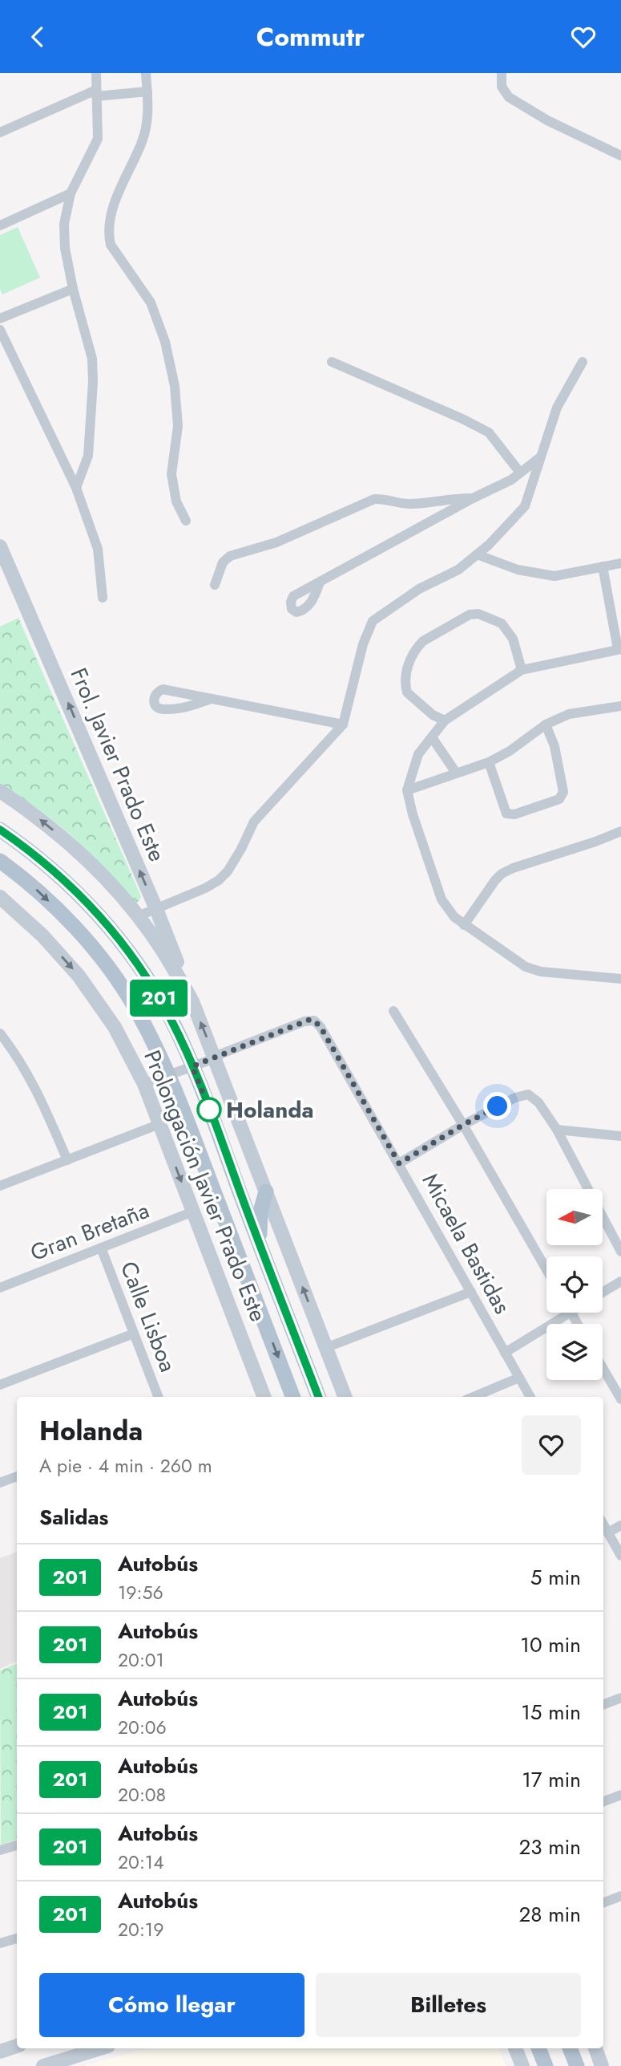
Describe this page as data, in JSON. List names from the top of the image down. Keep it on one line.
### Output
{"streets":{"main road":["Prolongación Javier Prado Este"],"street":["Frol. Javier Prado Este","Gran Bretaña","Micaela Bastidas","Calle Lisboa"]},"crossings":[["Prolongación Javier Prado Este","Gran Bretaña"],["Gran Bretaña","Calle Lisboa"]],"places":["Holanda"],"lines":["bus line 201"],"north":"left","page":{"header":"Commutr","on_map":"201","heading":[["Holanda","A pie · 4 min · 260 m"],"Salidas"],"list":[{"mark":"201","name":"Autobús","note":"19:56","value":"5 min"},{"mark":"201","name":"Autobús","note":"20:01","value":"10 min"},{"mark":"201","name":"Autobús","note":"20:06","value":"15 min"},{"mark":"201","name":"Autobús","note":"20:08","value":"17 min"},{"mark":"201","name":"Autobús","note":"20:14","value":"23 min"},{"mark":"201","name":"Autobús","note":"20:19","value":"28 min"}],"buttons":["Cómo llegar","Billetes"]}}
